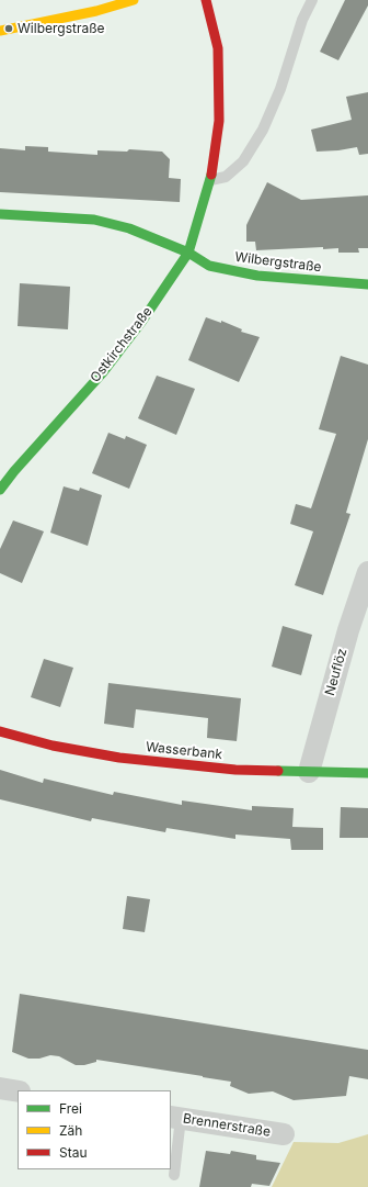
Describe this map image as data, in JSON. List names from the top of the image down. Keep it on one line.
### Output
{"streets":{"street":["Wilbergstraße","Ostkirchstraße","Neuflöz","Wasserbank","Brennerstraße"]},"crossings":[["Wilbergstraße","Ostkirchstraße"],["Neuflöz","Wasserbank"]],"places":["Wilbergstraße"],"legend":["Frei","Zäh","Stau"]}
